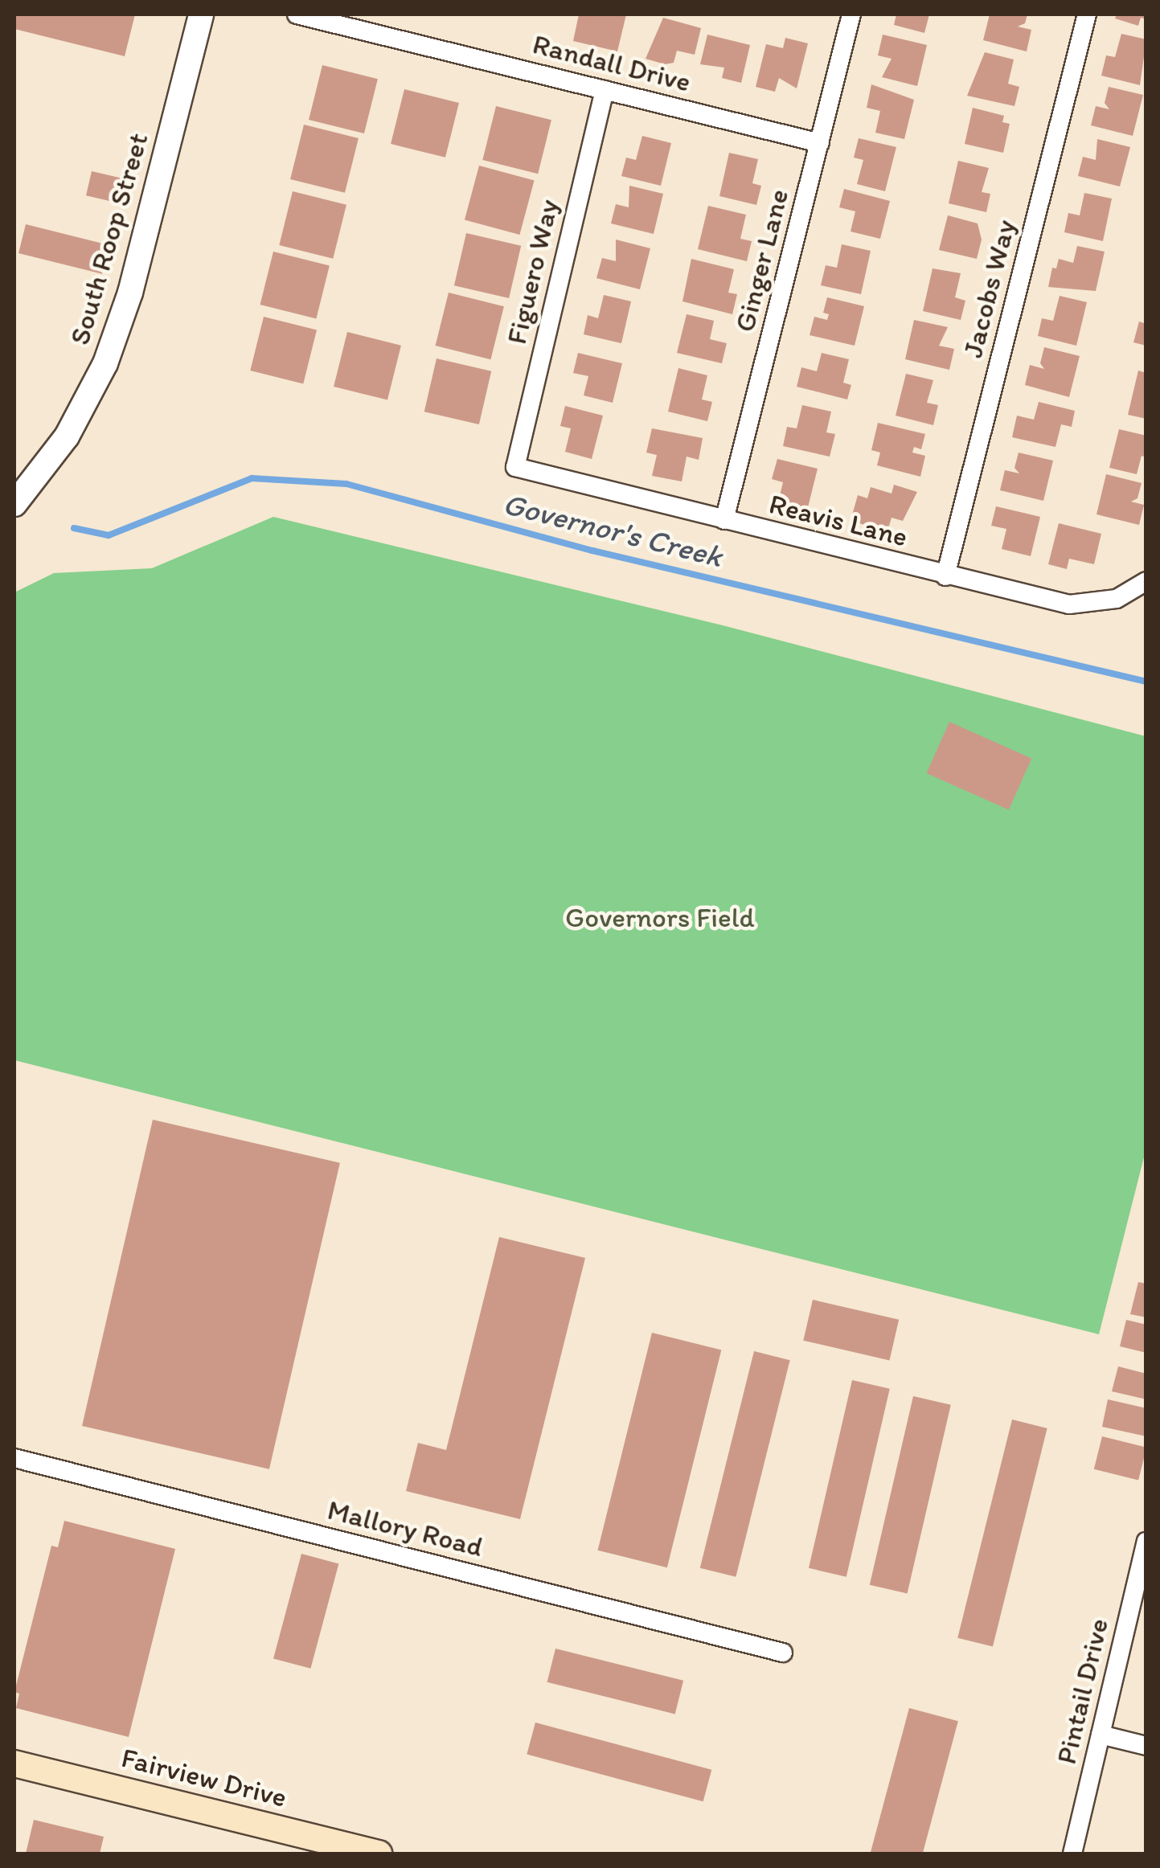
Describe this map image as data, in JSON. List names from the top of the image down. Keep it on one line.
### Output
{"streets":{"main road":["Fairview Drive"],"street":["Randall Drive","South Roop Street","Ginger Lane","Figuero Way","Jacobs Way","Reavis Lane","Mallory Road","Pintail Drive"]},"crossings":[["Randall Drive","Ginger Lane"],["Randall Drive","Figuero Way"],["Ginger Lane","Reavis Lane"],["Figuero Way","Reavis Lane"],["Jacobs Way","Reavis Lane"]],"water":["Governor's Creek"],"parks":["Governors Field"]}
